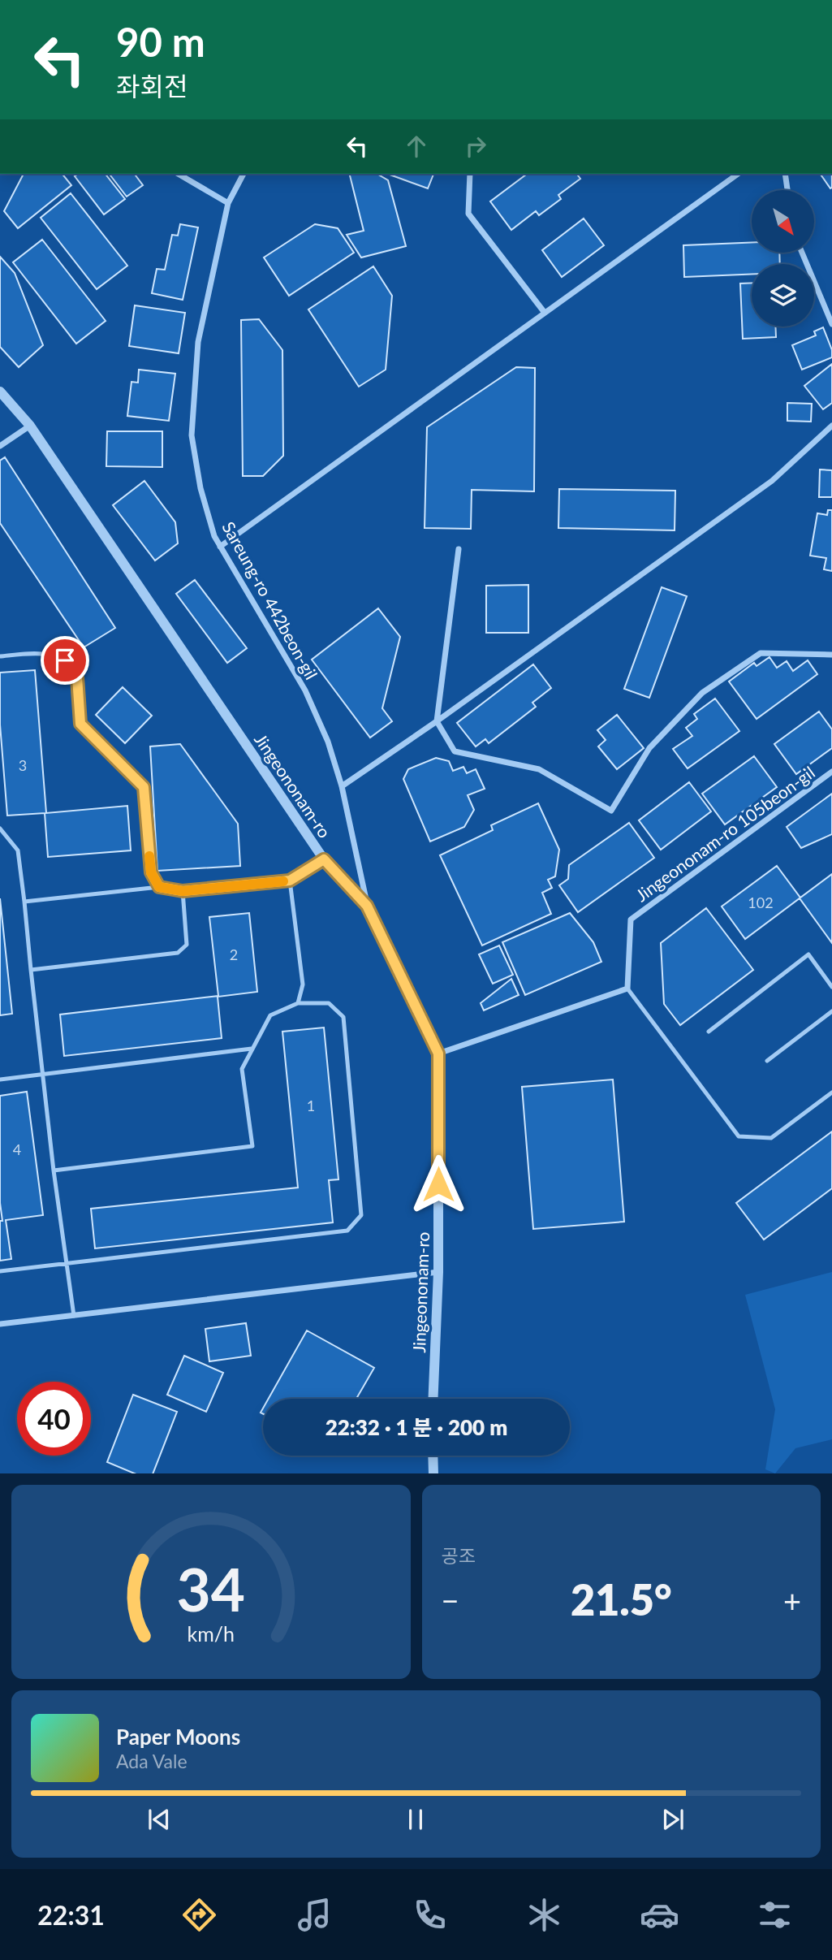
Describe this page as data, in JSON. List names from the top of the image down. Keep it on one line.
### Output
{"streets":{"street":["Sareung-ro 442beon-gil","Jingeononam-ro","Jingeononam-ro 105beon-gil"]},"crossings":[["Sareung-ro 442beon-gil","Jingeononam-ro"]],"house_numbers":["3","102","2","1","4"],"north":"bottom right","page":{"turn":["90 m","좌회전"],"limit":"40","trip":"22:32 · 1 분 · 200 m","tile":"공조","heat":["−","21.5°","+"],"song":["Paper Moons","Ada Vale"],"tabs":"22:31","gauge":["34","km/h"]}}
